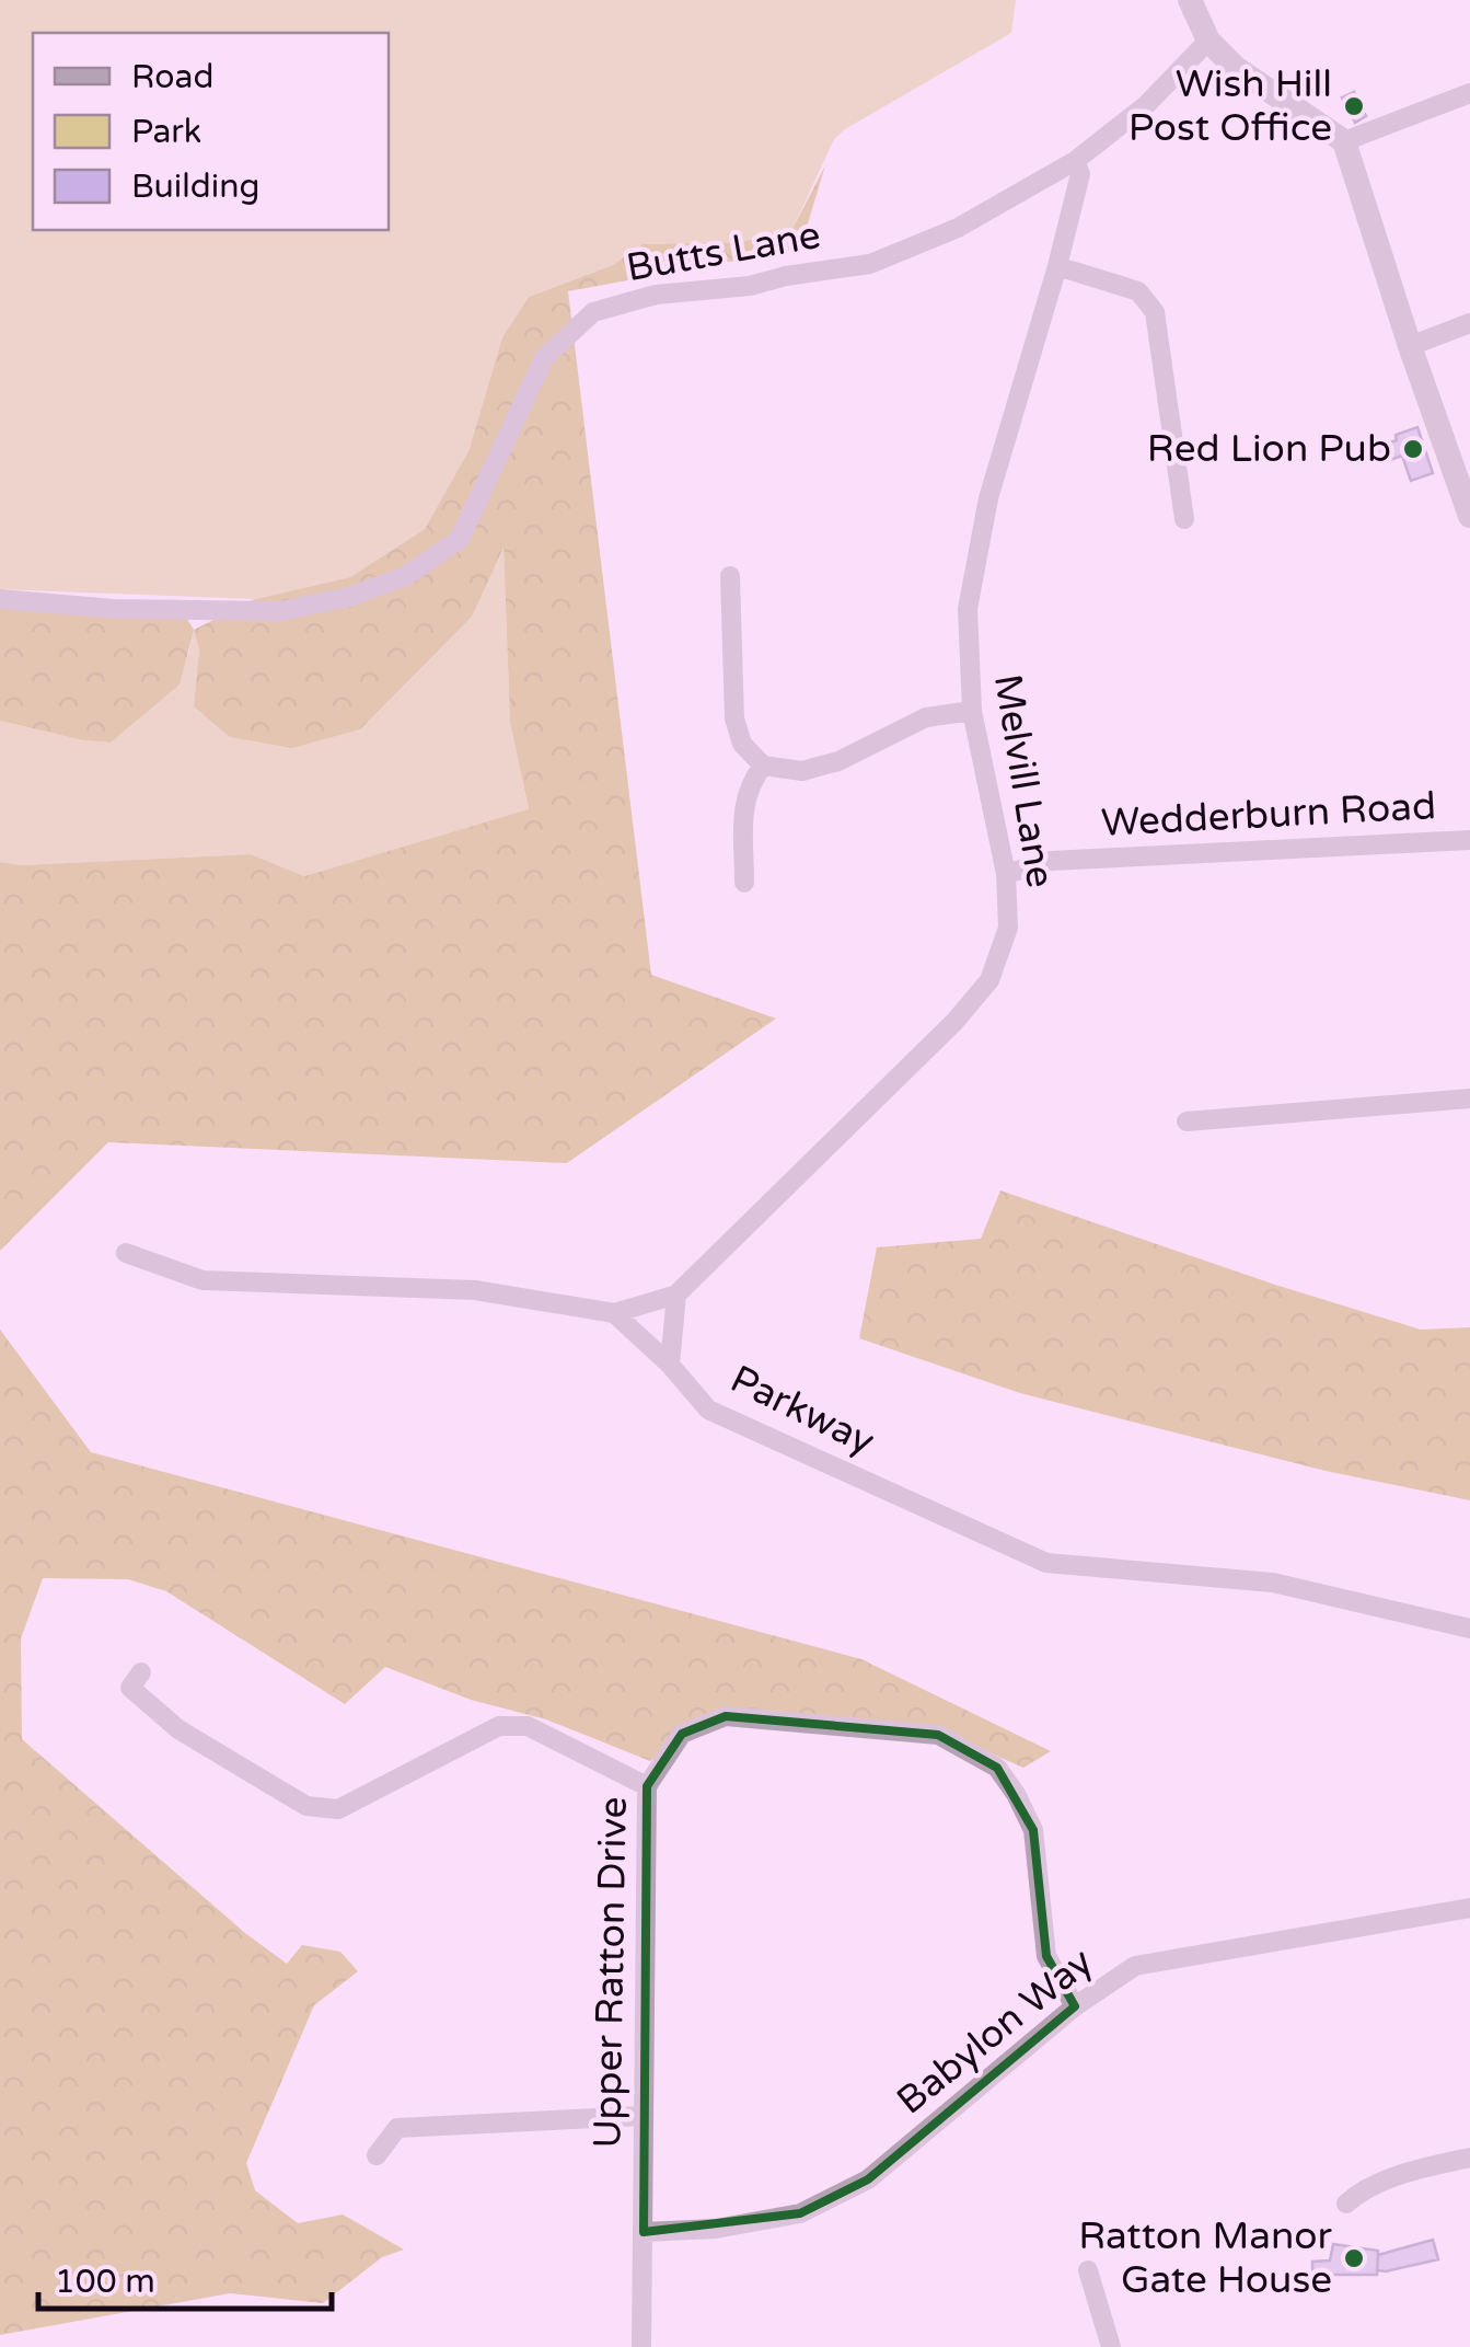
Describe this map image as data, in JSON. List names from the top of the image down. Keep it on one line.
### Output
{"streets":{"street":["Butts Lane","Melvill Lane","Wedderburn Road","Parkway","Upper Ratton Drive","Babylon Way"]},"crossings":[["Butts Lane","Melvill Lane"],["Melvill Lane","Wedderburn Road"],["Upper Ratton Drive","Babylon Way"]],"places":["Wish Hill Post Office","Red Lion Pub","Ratton Manor Gate House"],"legend":["Road","Park","Building"],"scale_bar":"100 m"}
